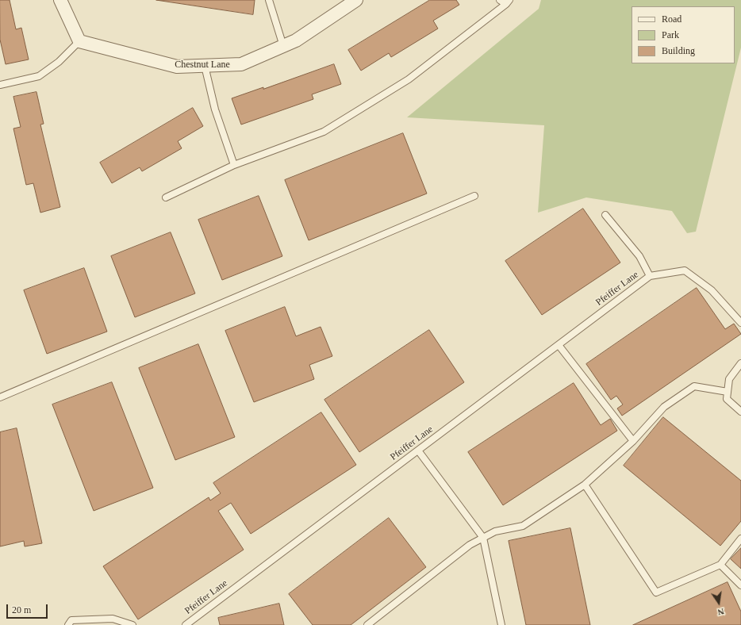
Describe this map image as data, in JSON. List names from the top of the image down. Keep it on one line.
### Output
{"streets":{"street":["Chestnut Lane"],"lane":["Pfeiffer Lane"]},"legend":["Road","Park","Building"],"scale_bar":"20 m","north":"bottom"}
